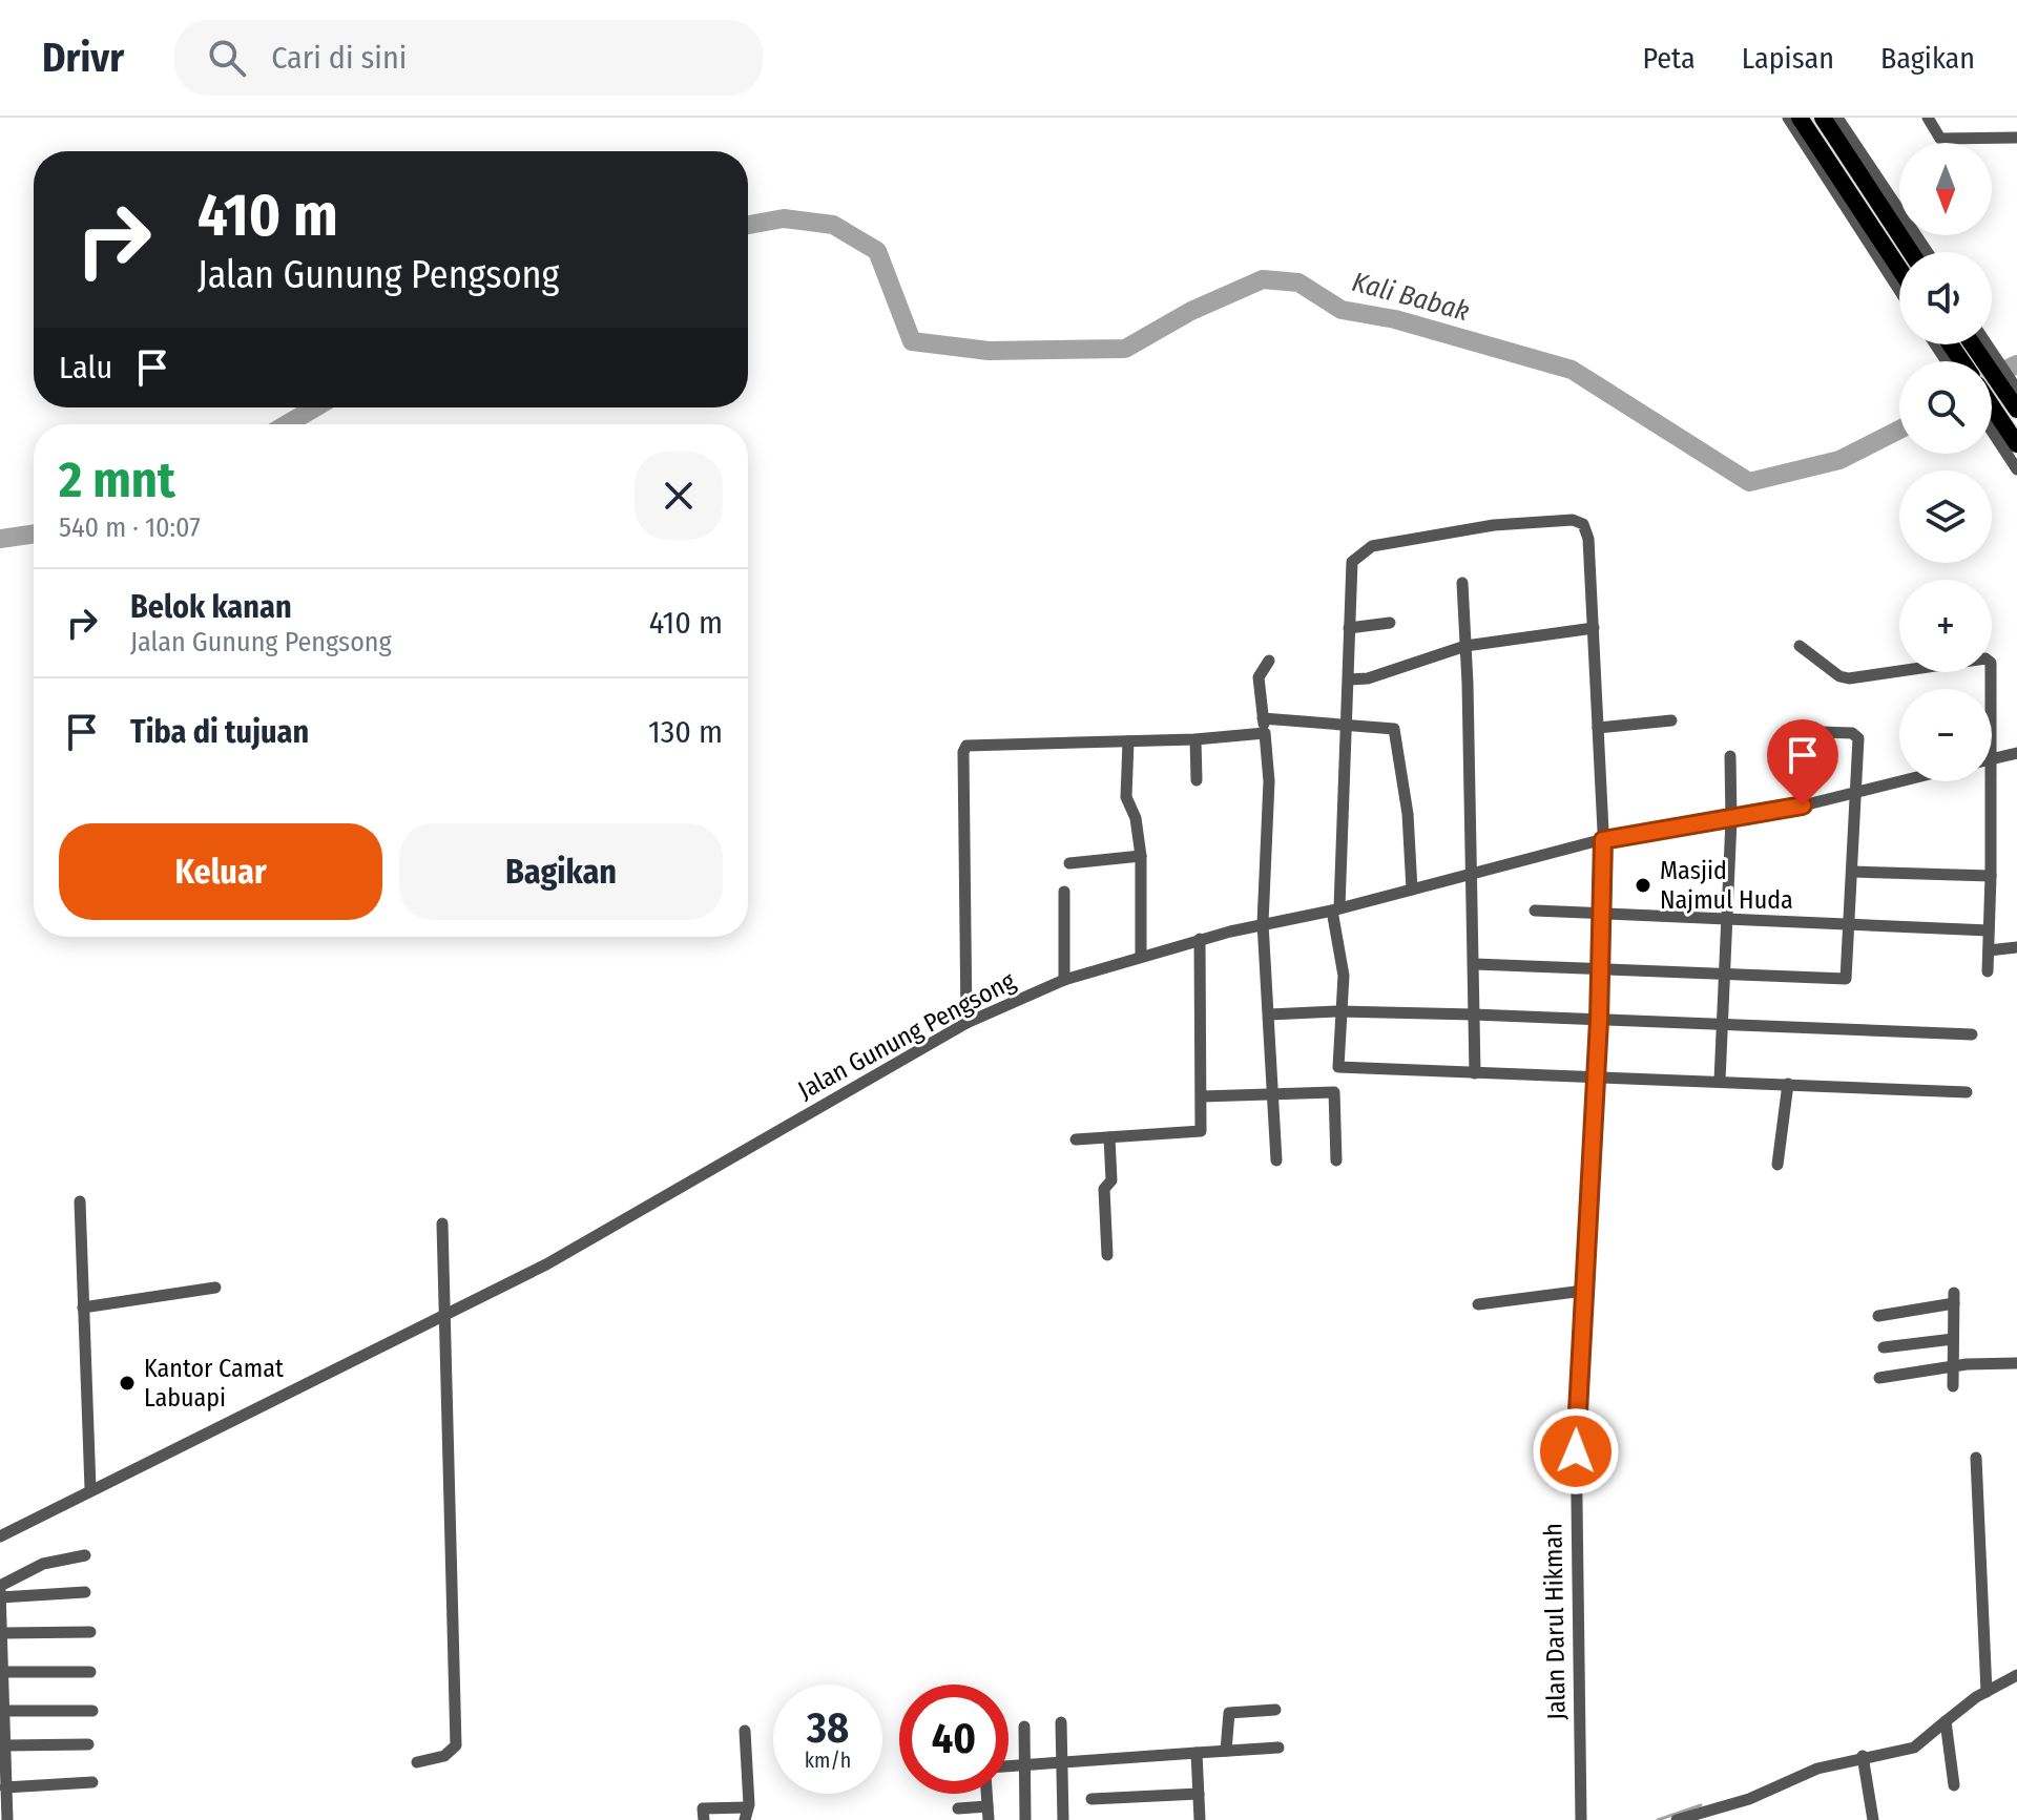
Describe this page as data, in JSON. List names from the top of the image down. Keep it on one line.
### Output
{"streets":{"street":["Jalan Gunung Pengsong","Jalan Darul Hikmah"]},"crossings":[["Jalan Gunung Pengsong","Jalan Darul Hikmah"]],"water":["Kali Babak"],"places":["Masjid Najmul Huda","Kantor Camat Labuapi"],"north":"bottom","page":{"header":"Drivr","search":"Cari di sini","nav":["Peta","Lapisan","Bagikan"],"map_buttons":["+","−"],"turn":["410 m","Jalan Gunung Pengsong"],"then":"Lalu","heading":["2 mnt","540 m · 10:07"],"list":[{"name":"Belok kanan","note":"Jalan Gunung Pengsong","value":"410 m"},{"name":"Tiba di tujuan","value":"130 m"}],"buttons":["Keluar","Bagikan"],"speed":"38 km/h","limit":"40"}}
